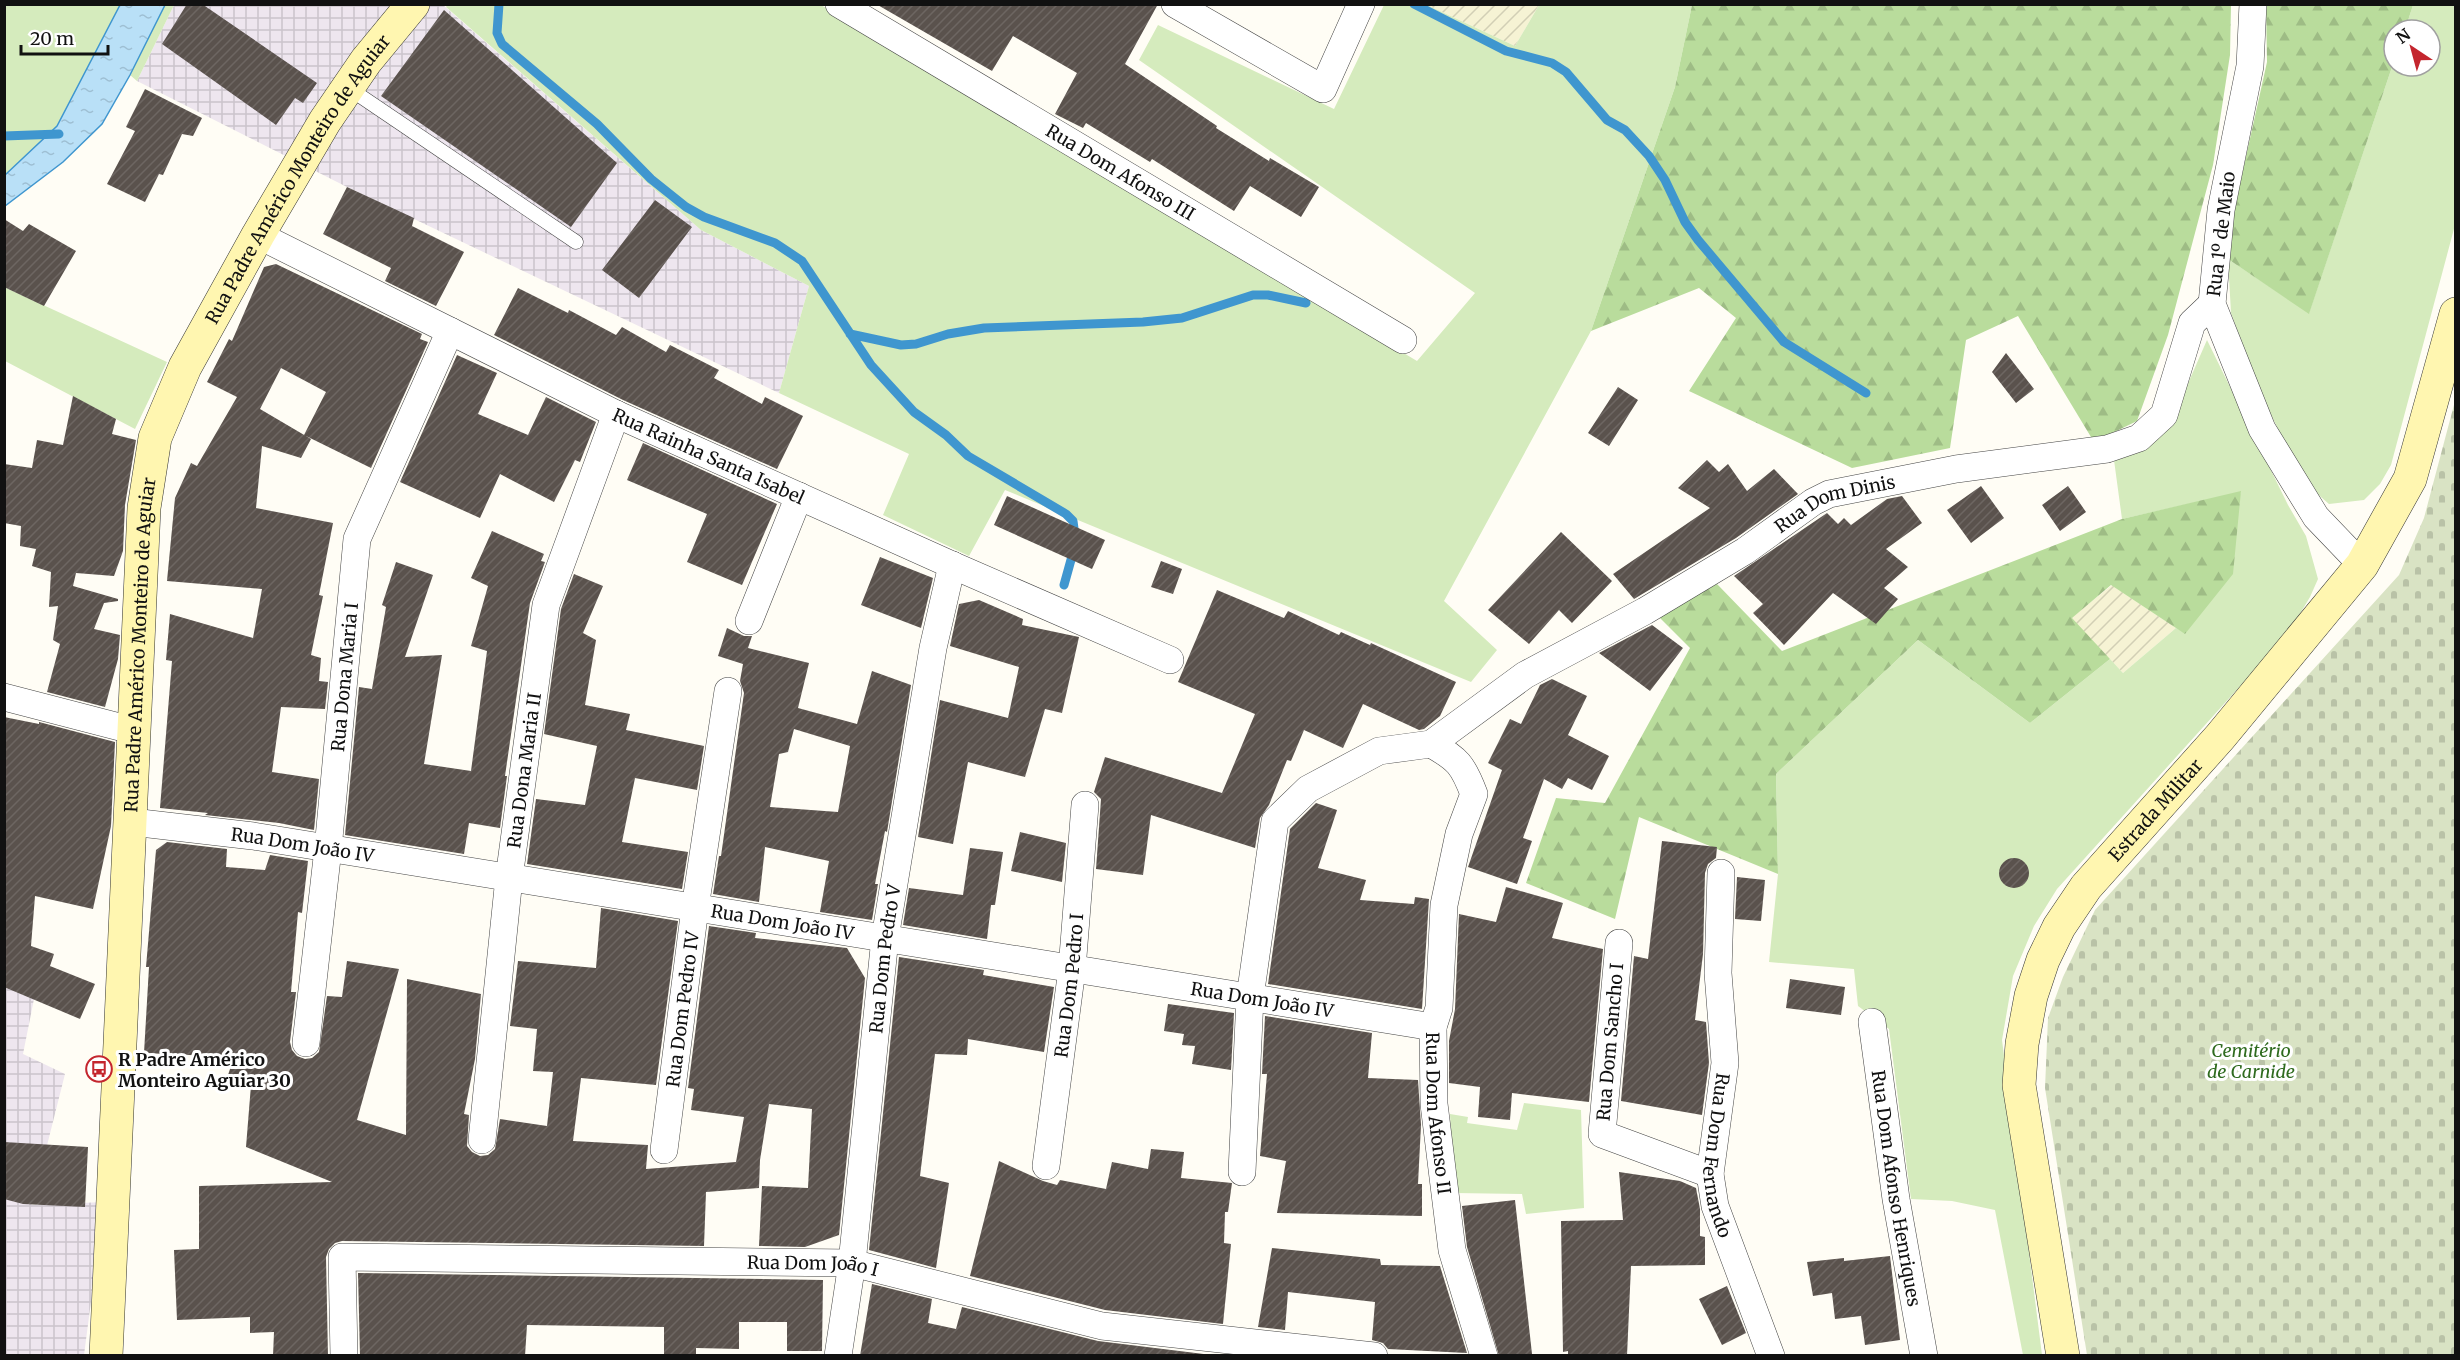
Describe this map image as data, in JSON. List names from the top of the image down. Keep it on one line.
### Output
{"streets":{"street":["Rua Dom Afonso III","Rua Padre Américo Monteiro de Aguiar","Rua 1º de Maio","Rua Rainha Santa Isabel","Rua Dom Dinis","Rua Dona Maria I","Rua Dona Maria II","Estrada Militar","Rua Dom João IV","Rua Dom Pedro V","Rua Dom Pedro I","Rua Dom Pedro IV","Rua Dom Sancho I","Rua Dom Afonso II","Rua Dom Fernando","Rua Dom Afonso Henriques","Rua Dom João I"]},"crossings":[["Rua Padre Américo Monteiro de Aguiar","Rua Rainha Santa Isabel"],["Rua Padre Américo Monteiro de Aguiar","Rua Dom João IV"],["Rua 1º de Maio","Rua Dom Dinis"],["Rua 1º de Maio","Estrada Militar"],["Rua Rainha Santa Isabel","Rua Dona Maria I"],["Rua Rainha Santa Isabel","Rua Dona Maria II"],["Rua Rainha Santa Isabel","Rua Dom Pedro V"],["Rua Dom Dinis","Rua Dom Afonso II"],["Rua Dona Maria I","Rua Dom João IV"],["Rua Dona Maria II","Rua Dom João IV"],["Rua Dom João IV","Rua Dom Pedro V"],["Rua Dom João IV","Rua Dom Pedro I"],["Rua Dom João IV","Rua Dom Pedro IV"],["Rua Dom João IV","Rua Dom Afonso II"],["Rua Dom Pedro V","Rua Dom João I"],["Rua Dom Sancho I","Rua Dom Fernando"]],"parks":["Cemitério de Carnide"],"places":{"bus stop":["R Padre Américo Monteiro Aguiar 30"]},"scale_bar":"20 m","north":"top left"}
